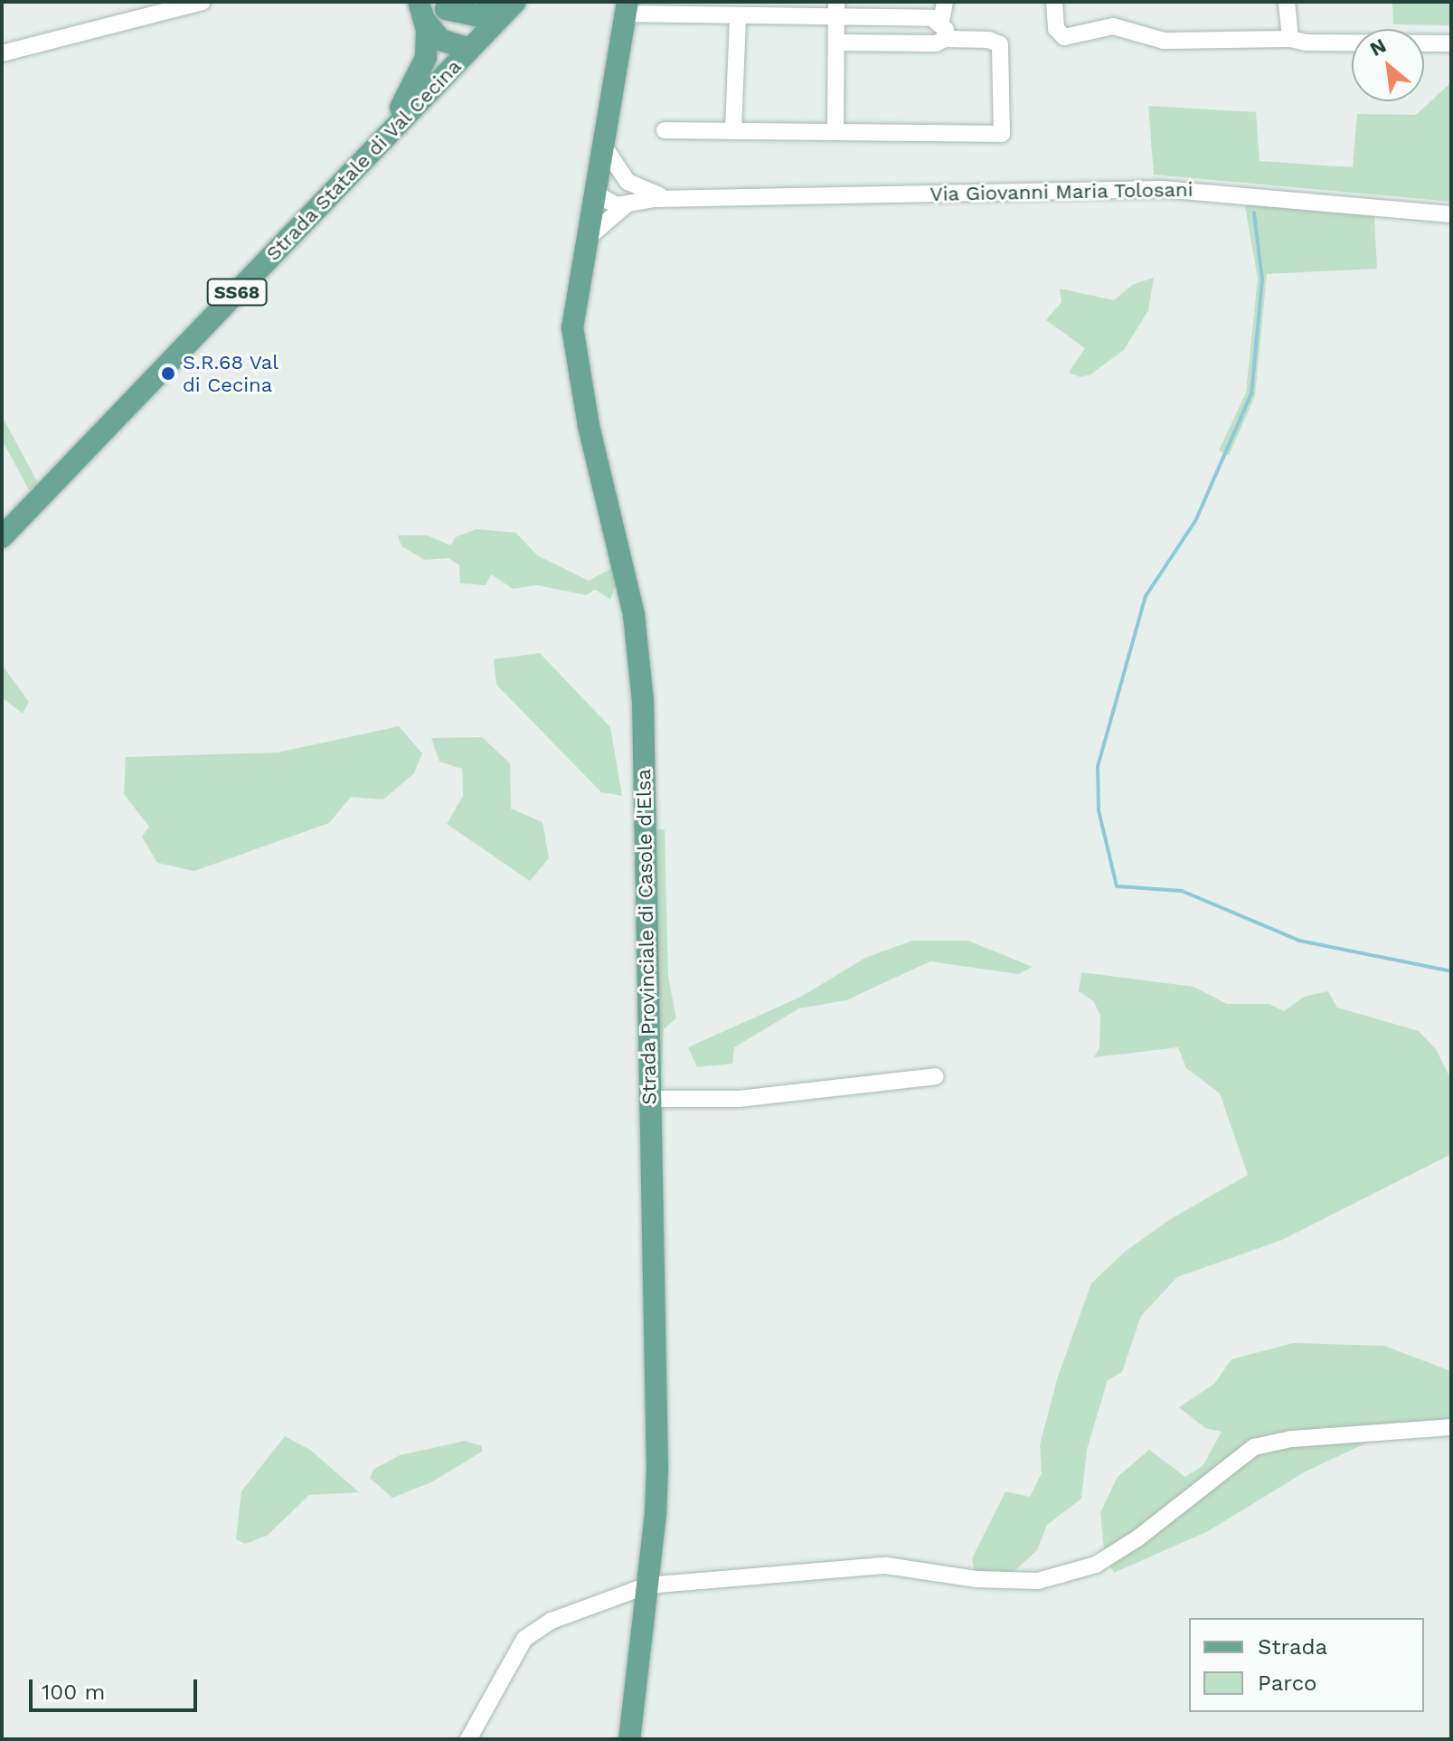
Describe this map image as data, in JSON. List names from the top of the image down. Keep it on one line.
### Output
{"streets":{"main road":["Strada Statale di Val Cecina","SS68","Strada Provinciale di Casole d'Elsa"],"street":["Via Giovanni Maria Tolosani"]},"crossings":[["Via Giovanni Maria Tolosani","Strada Provinciale di Casole d'Elsa"]],"places":["S.R.68 Val di Cecina"],"legend":["Strada","Parco"],"scale_bar":"100 m","north":"top left"}
